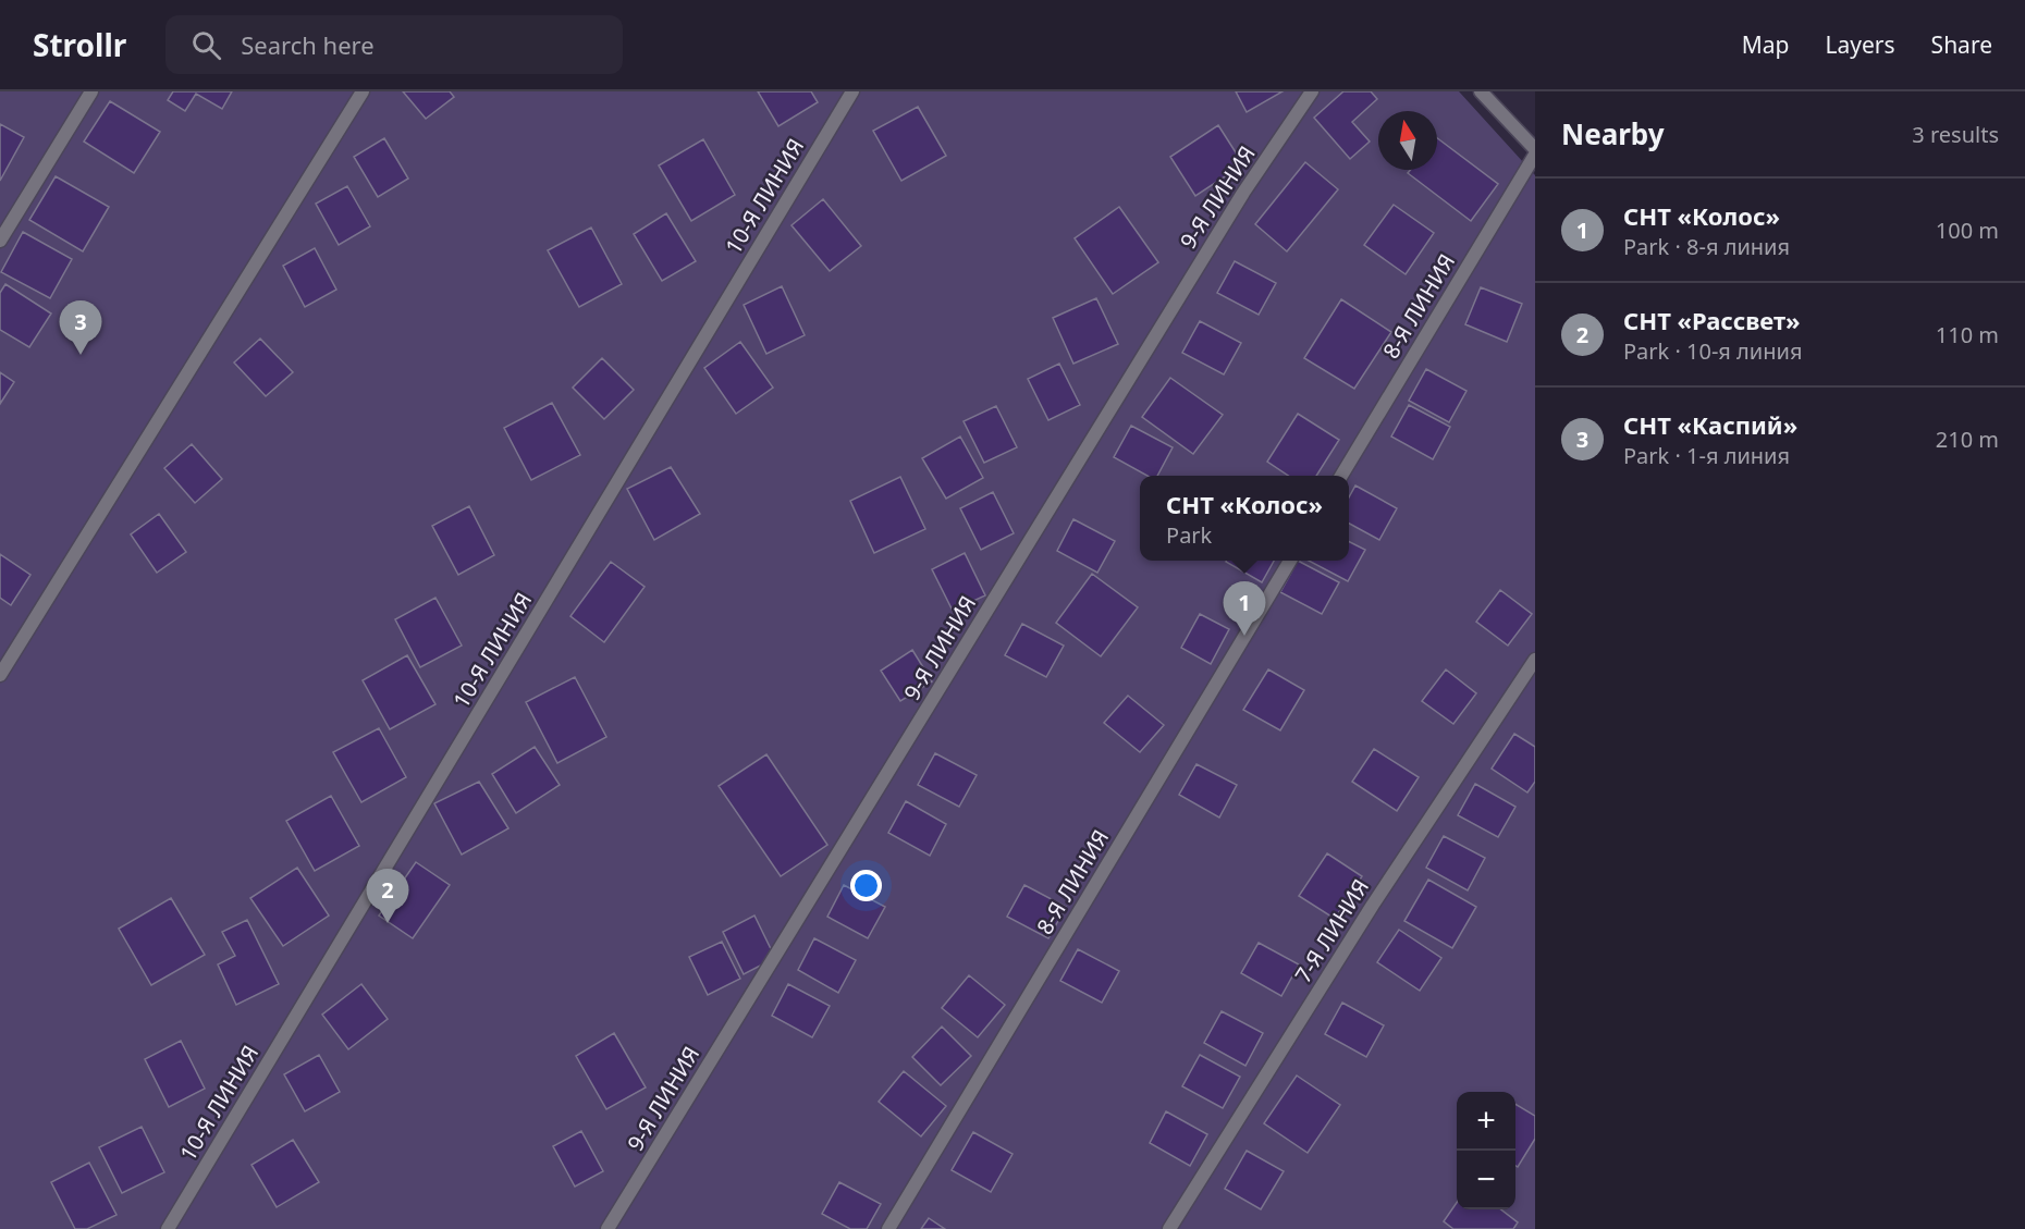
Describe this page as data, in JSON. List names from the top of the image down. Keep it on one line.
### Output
{"streets":{"street":["10-Я ЛИНИЯ","9-Я ЛИНИЯ","8-Я ЛИНИЯ","7-Я ЛИНИЯ"]},"north":"top","page":{"header":"Strollr","search":"Search here","nav":["Map","Layers","Share"],"heading":["Nearby","3 results"],"list":[{"mark":"1","name":"СНТ «Колос»","note":"Park · 8-я линия","value":"100 m"},{"mark":"2","name":"СНТ «Рассвет»","note":"Park · 10-я линия","value":"110 m"},{"mark":"3","name":"СНТ «Каспий»","note":"Park · 1-я линия","value":"210 m"}],"pins":["3","1","2"],"popup":["СНТ «Колос»","Park"],"map_buttons":["+","−"]}}
